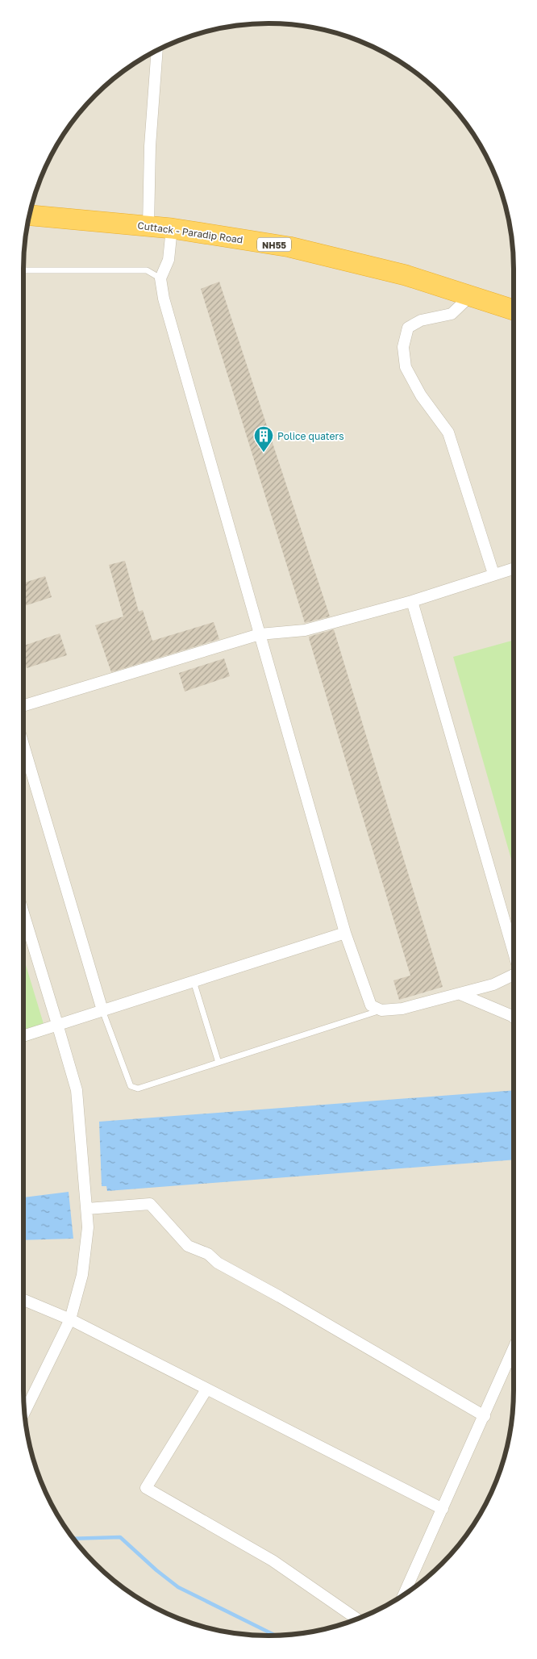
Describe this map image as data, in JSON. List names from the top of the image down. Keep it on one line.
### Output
{"streets":{"highway":["Cuttack - Paradip Road","NH55"]},"places":{"building":["Police quaters"]}}
